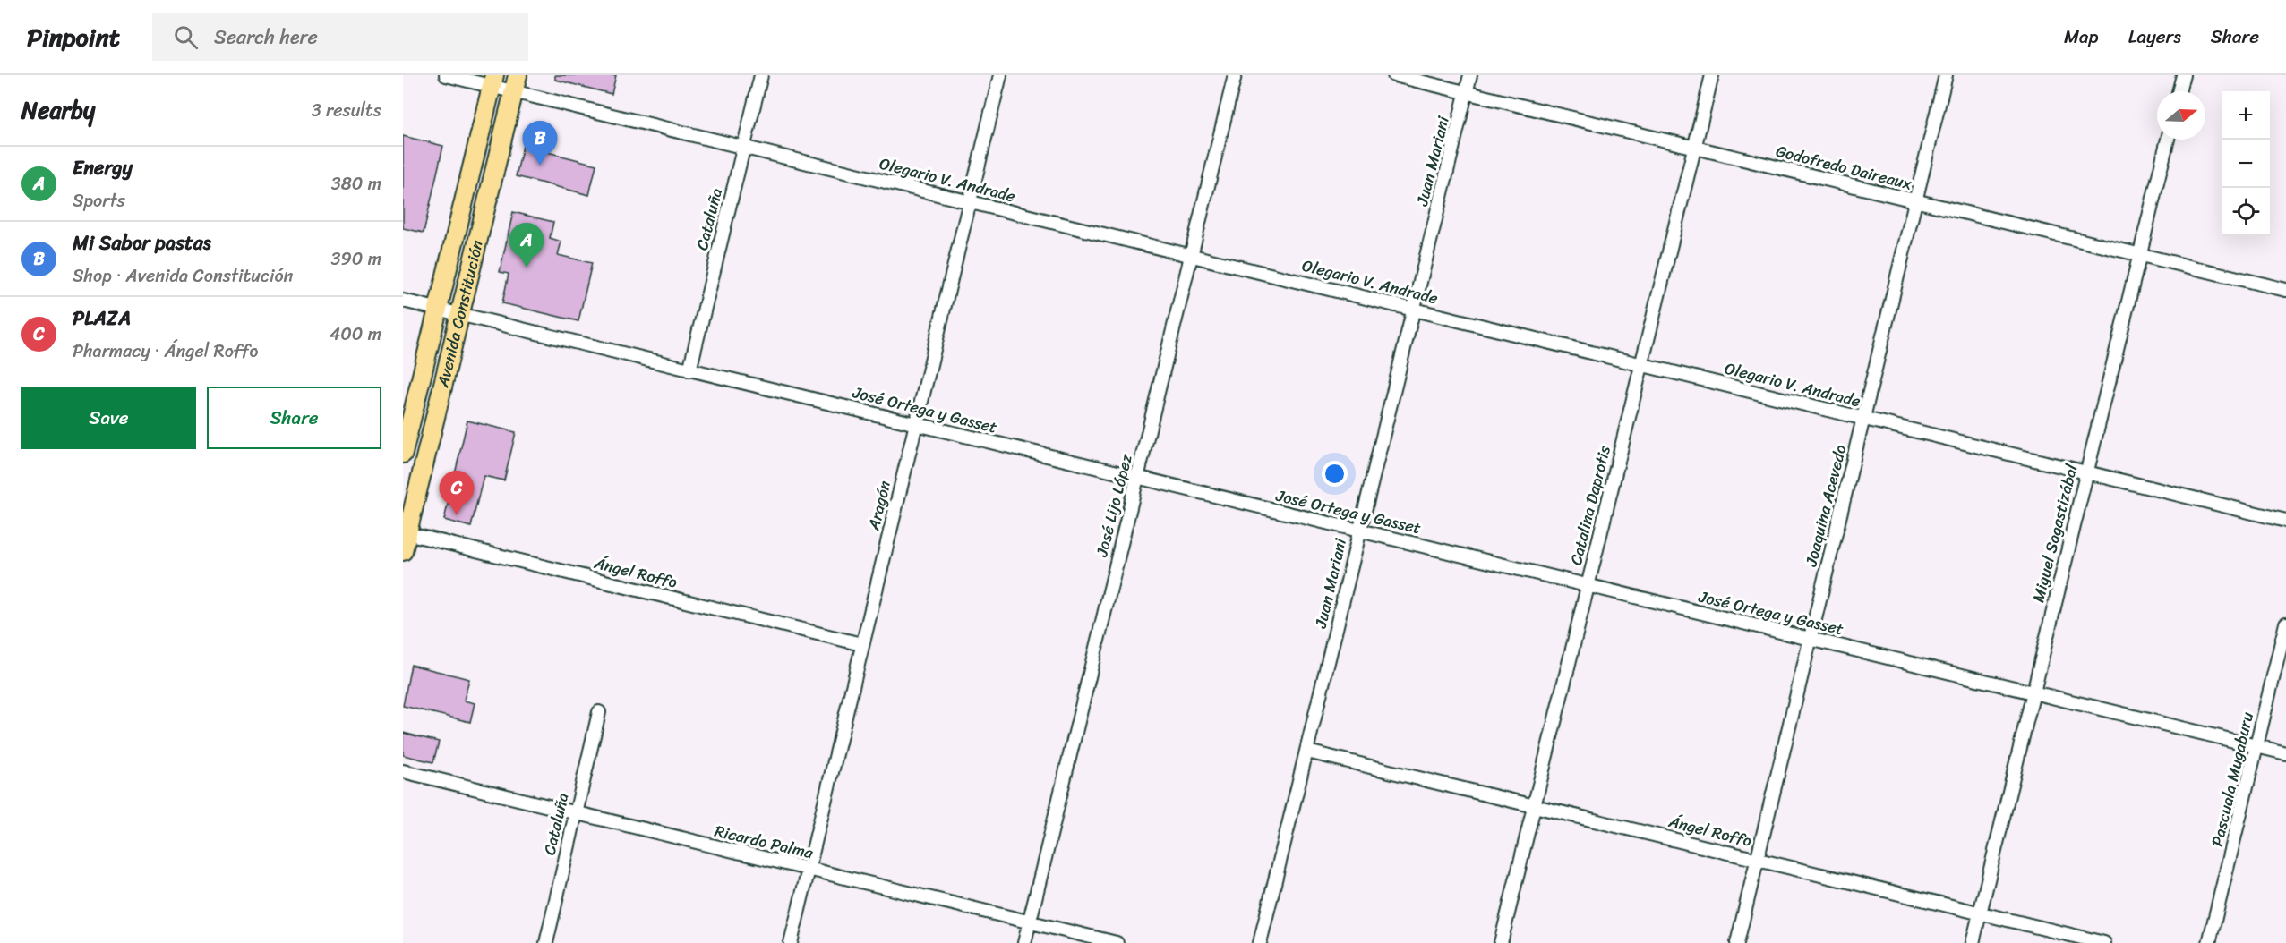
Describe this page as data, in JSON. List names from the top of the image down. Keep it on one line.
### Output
{"streets":{"main road":["Avenida Constitución"],"street":["Juan Mariani","Godofredo Daireaux","Olegario V. Andrade","Cataluña","José Ortega y Gasset","Aragón","José Lijo López","Catalina Daprotis","Joaquina Acevedo","Miguel Sagastizábal","Ángel Roffo","Pascuala Mugaburu","Ricardo Palma"]},"crossings":[["Juan Mariani","Godofredo Daireaux"],["Juan Mariani","Olegario V. Andrade"],["Juan Mariani","José Ortega y Gasset"],["Juan Mariani","Ángel Roffo"],["Godofredo Daireaux","Catalina Daprotis"],["Godofredo Daireaux","Joaquina Acevedo"],["Godofredo Daireaux","Miguel Sagastizábal"],["Olegario V. Andrade","Cataluña"],["Olegario V. Andrade","Avenida Constitución"],["Olegario V. Andrade","Aragón"],["Olegario V. Andrade","José Lijo López"],["Olegario V. Andrade","Catalina Daprotis"],["Olegario V. Andrade","Joaquina Acevedo"],["Olegario V. Andrade","Miguel Sagastizábal"],["Cataluña","José Ortega y Gasset"],["Cataluña","Ricardo Palma"],["Avenida Constitución","José Ortega y Gasset"],["Avenida Constitución","Ángel Roffo"],["José Ortega y Gasset","Aragón"],["José Ortega y Gasset","José Lijo López"],["José Ortega y Gasset","Catalina Daprotis"],["José Ortega y Gasset","Joaquina Acevedo"],["José Ortega y Gasset","Miguel Sagastizábal"],["José Ortega y Gasset","Pascuala Mugaburu"],["Aragón","Ángel Roffo"],["Aragón","Ricardo Palma"],["José Lijo López","Ricardo Palma"],["Catalina Daprotis","Ángel Roffo"],["Joaquina Acevedo","Ángel Roffo"],["Miguel Sagastizábal","Ángel Roffo"]],"north":"right","page":{"header":"Pinpoint","search":"Search here","nav":["Map","Layers","Share"],"heading":["Nearby","3 results"],"map_buttons":["+","−"],"pins":["B","A","C"],"list":[{"mark":"A","name":"Energy","note":"Sports","value":"380 m"},{"mark":"B","name":"Mi Sabor pastas","note":"Shop · Avenida Constitución","value":"390 m"},{"mark":"C","name":"PLAZA","note":"Pharmacy · Ángel Roffo","value":"400 m"}],"buttons":["Save","Share"]}}
